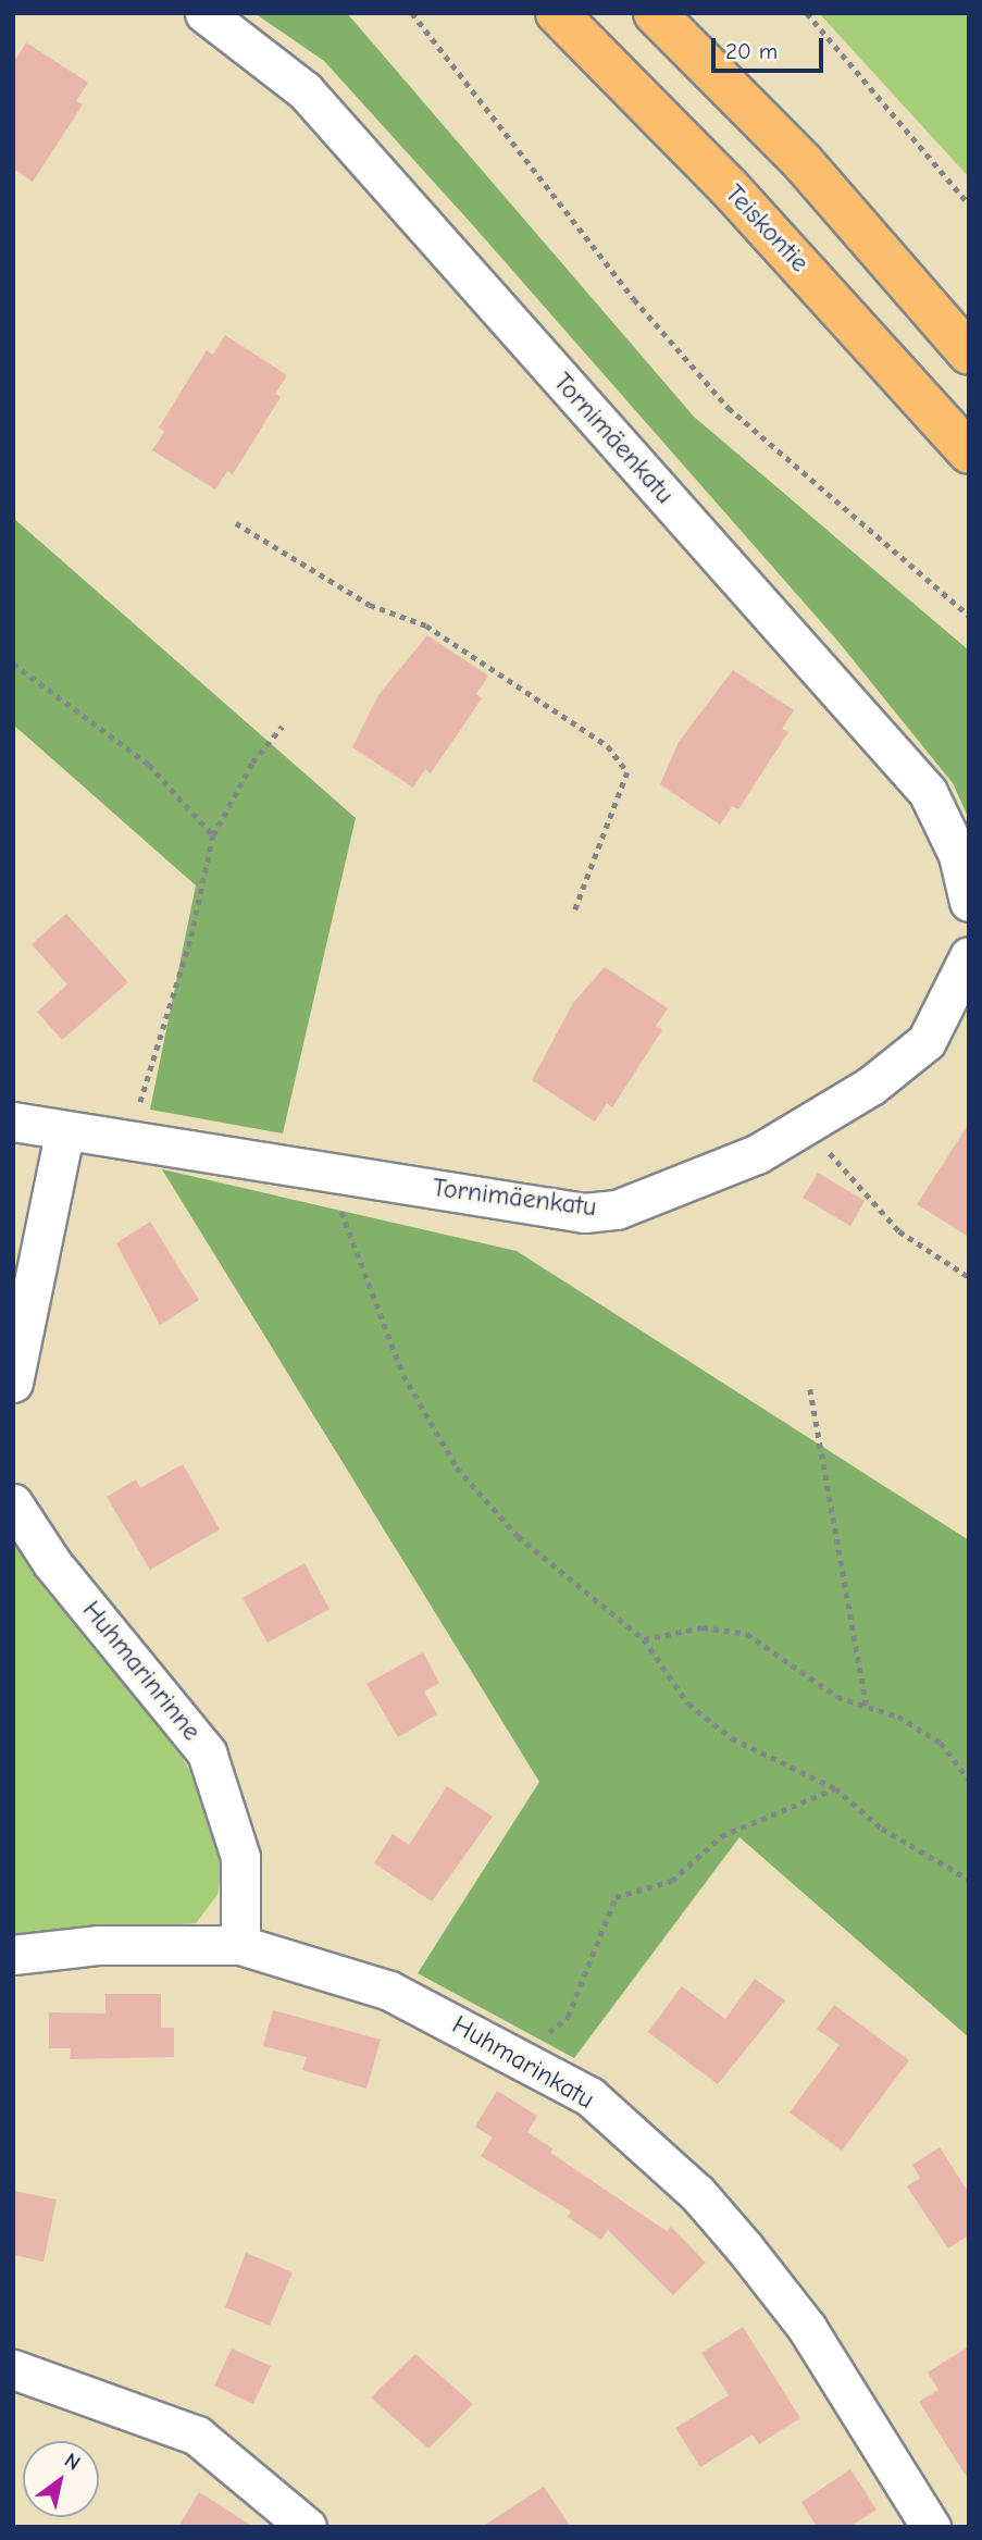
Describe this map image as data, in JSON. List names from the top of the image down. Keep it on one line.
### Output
{"streets":{"highway":["Teiskontie"],"street":["Tornimäenkatu","Huhmarinrinne","Huhmarinkatu"]},"crossings":[["Huhmarinrinne","Huhmarinkatu"]],"scale_bar":"20 m","north":"top right"}
